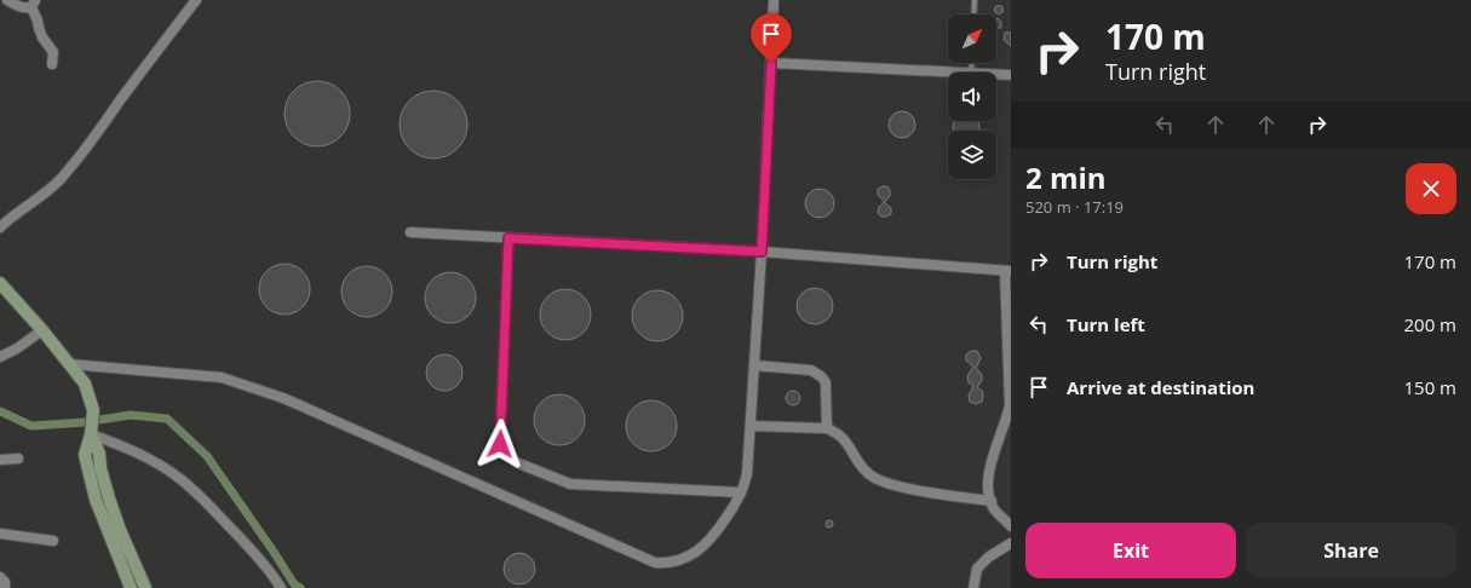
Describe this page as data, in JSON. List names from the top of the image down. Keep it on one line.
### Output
{"north":"top right","page":{"turn":["170 m","Turn right"],"heading":["2 min","520 m · 17:19"],"list":[{"name":"Turn right","value":"170 m"},{"name":"Turn left","value":"200 m"},{"name":"Arrive at destination","value":"150 m"}],"buttons":["Exit","Share"]}}
